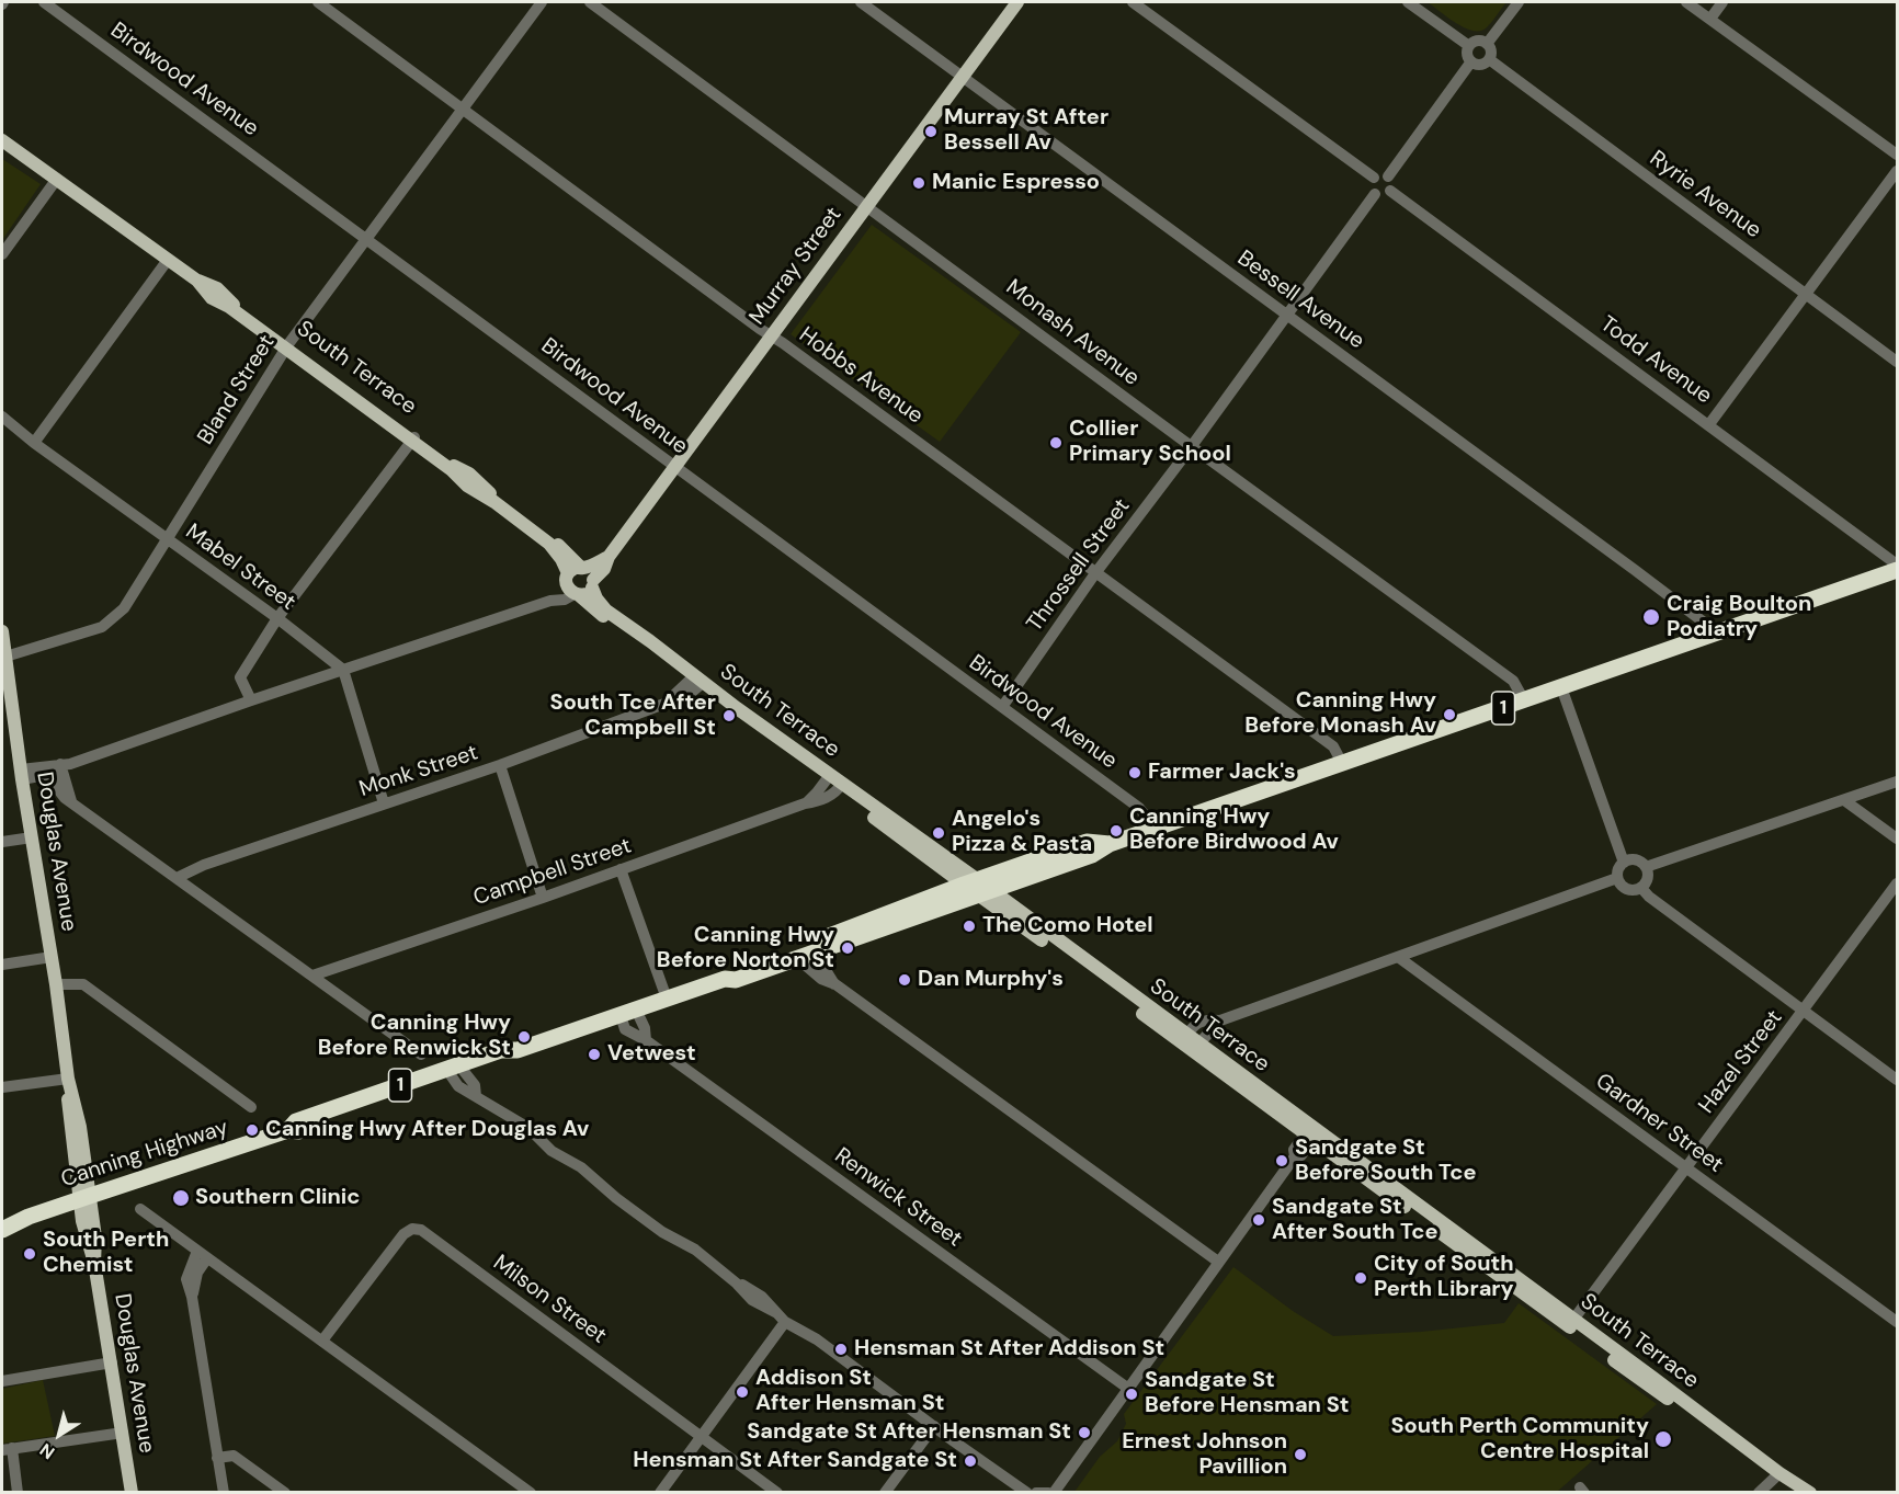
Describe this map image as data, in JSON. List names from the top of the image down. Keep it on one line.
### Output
{"streets":{"highway":["1","Canning Highway"],"main road":["Murray Street","South Terrace","Douglas Avenue"],"street":["Birdwood Avenue","Ryrie Avenue","Bessell Avenue","Monash Avenue","Todd Avenue","Hobbs Avenue","Bland Street","Throssell Street","Mabel Street","Monk Street","Campbell Street","Hazel Street","Gardner Street","Renwick Street","Milson Street"]},"crossings":[["Birdwood Avenue","Murray Street"],["Birdwood Avenue","Bland Street"],["Birdwood Avenue","Throssell Street"],["Birdwood Avenue","Canning Highway"],["Murray Street","Bessell Avenue"],["Murray Street","Monash Avenue"],["Murray Street","South Terrace"],["Murray Street","Hobbs Avenue"],["Bessell Avenue","Throssell Street"],["Bessell Avenue","Canning Highway"],["Monash Avenue","Throssell Street"],["Monash Avenue","Canning Highway"],["Todd Avenue","Throssell Street"],["South Terrace","Bland Street"],["South Terrace","Monk Street"],["South Terrace","Campbell Street"],["South Terrace","Hazel Street"],["South Terrace","Canning Highway"],["Hobbs Avenue","Bland Street"],["Hobbs Avenue","Throssell Street"],["Hobbs Avenue","Canning Highway"],["Bland Street","Mabel Street"],["Bland Street","Douglas Avenue"],["Douglas Avenue","Canning Highway"],["Hazel Street","Gardner Street"],["Canning Highway","Renwick Street"]],"places":["Murray St After Bessell Av","Manic Espresso","Collier Primary School","Craig Boulton Podiatry","Canning Hwy Before Monash Av","South Tce After Campbell St","Farmer Jack's","Canning Hwy Before Birdwood Av","Angelo's Pizza & Pasta","The Como Hotel","Canning Hwy Before Norton St","Dan Murphy's","Canning Hwy Before Renwick St","Vetwest","Canning Hwy After Douglas Av","Sandgate St Before South Tce","Southern Clinic","Sandgate St After South Tce","South Perth Chemist","City of South Perth Library","Hensman St After Addison St","Addison St After Hensman St","Sandgate St Before Hensman St","Sandgate St After Hensman St","South Perth Community Centre Hospital","Ernest Johnson Pavillion","Hensman St After Sandgate St"],"north":"bottom left"}
